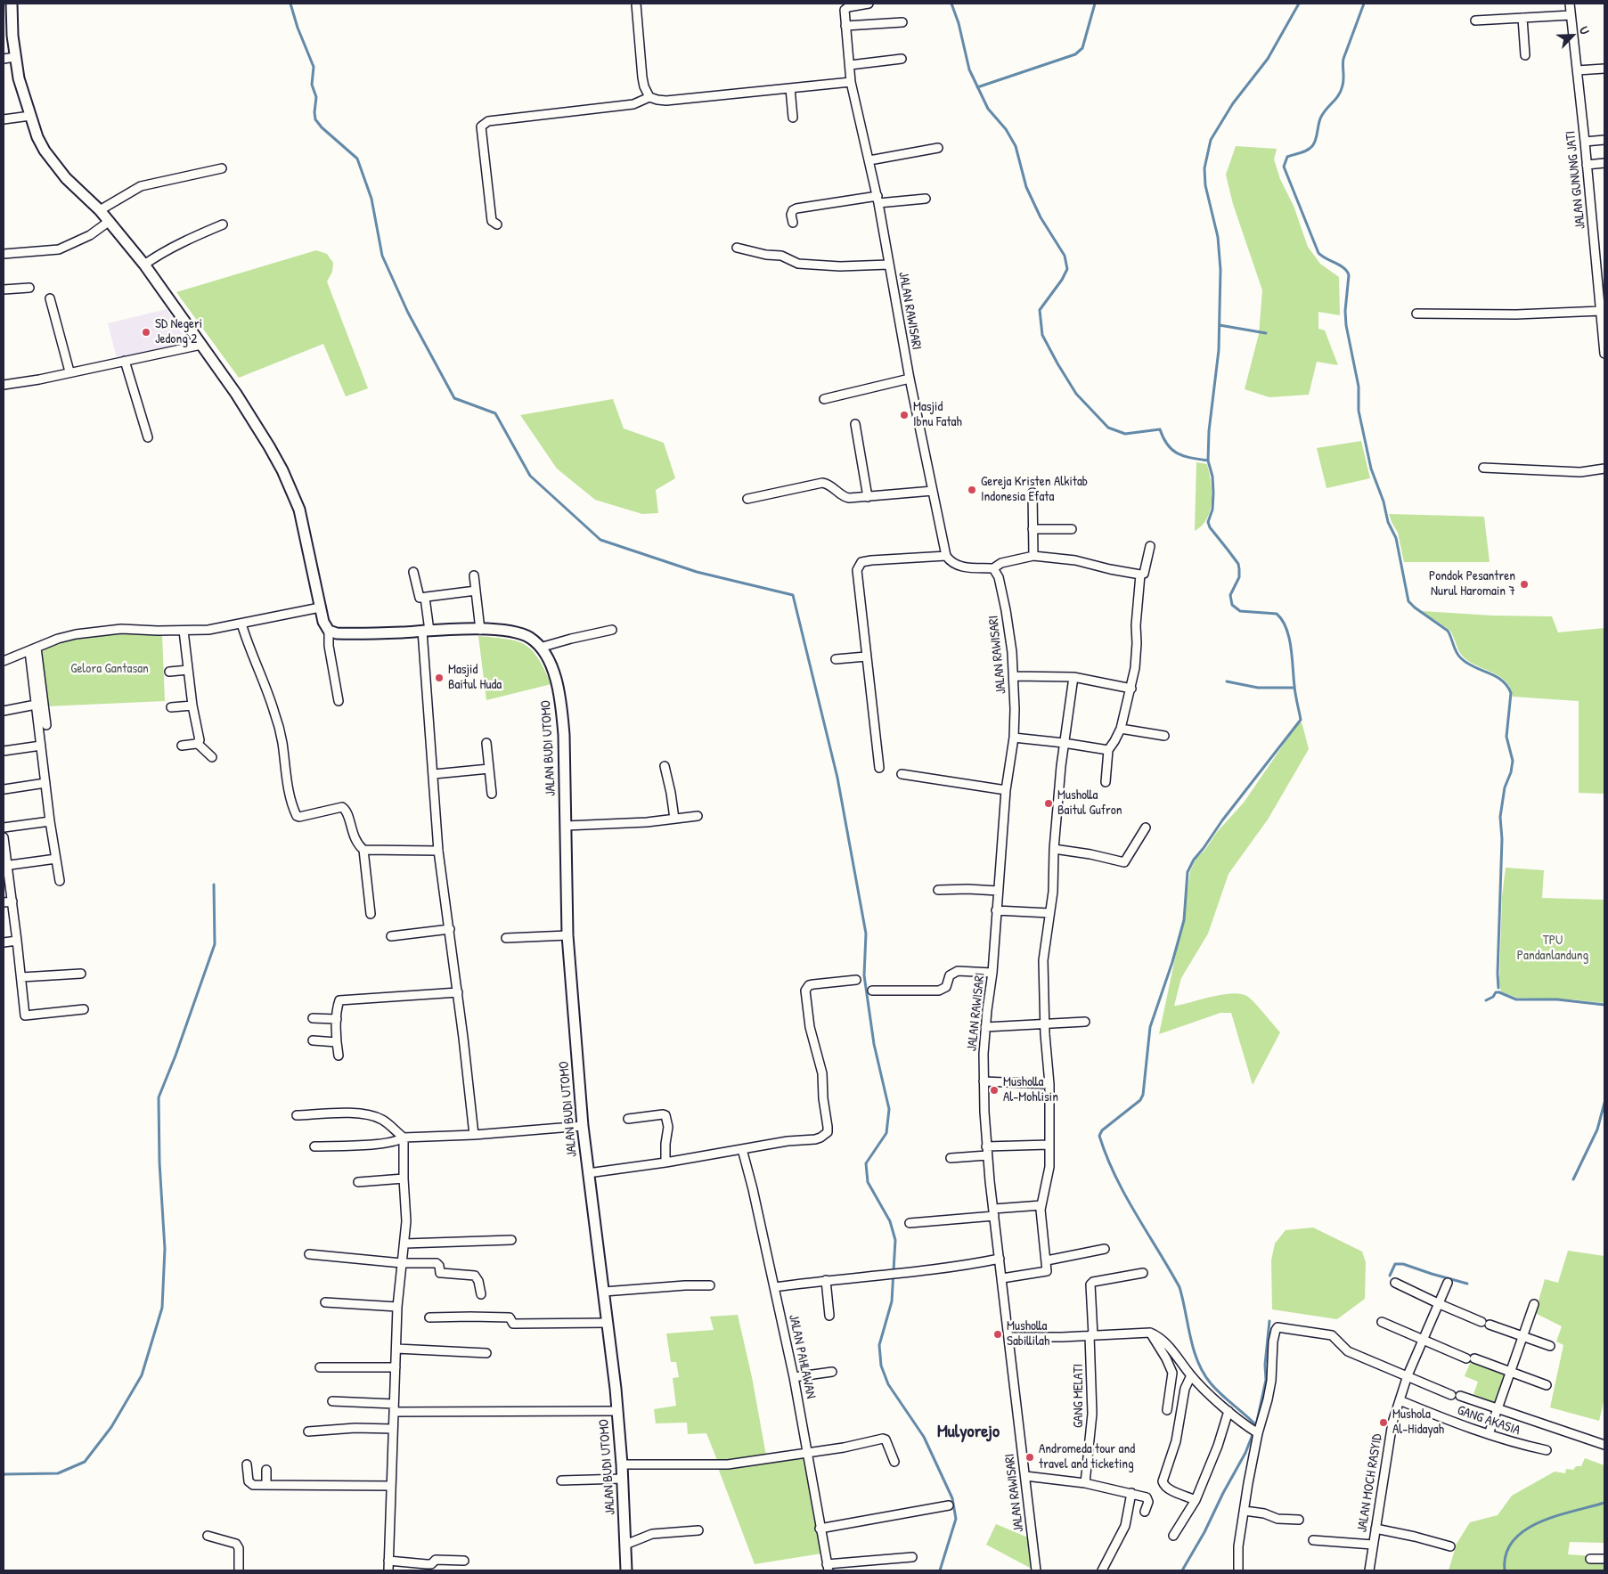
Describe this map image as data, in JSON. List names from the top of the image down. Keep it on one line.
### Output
{"streets":{"street":["JALAN GUNUNG JATI","JALAN RAWISARI","JALAN BUDI UTOMO","JALAN PAHLAWAN","GANG MELATI","GANG AKASIA","JALAN MOCH RASYID"]},"crossings":[["GANG AKASIA","JALAN MOCH RASYID"]],"districts":["Mulyorejo"],"parks":["Gelora Gantasan","TPU Pandanlandung"],"places":["SD Negeri Jedong 2","Masjid Ibnu Fatah","Gereja Kristen Alkitab Indonesia Efata","Pondok Pesantren Nurul Haromain 7","Masjid Baitul Huda","Musholla Baitul Gufron","Musholla Al-Mohlisin","Musholla Sabillilah","Mushola Al-Hidayah","Andromeda tour and travel and ticketing"],"north":"top right"}
